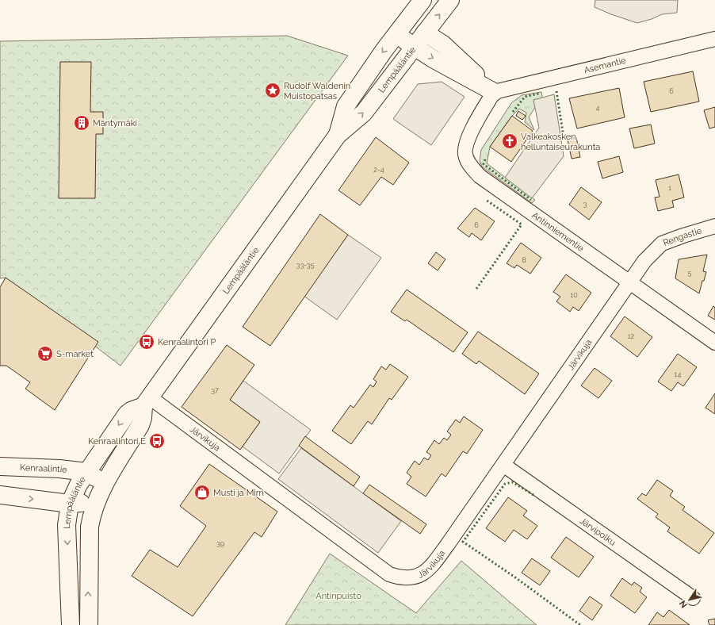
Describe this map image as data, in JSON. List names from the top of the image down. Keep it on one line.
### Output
{"streets":{"main road":["Lempääläntie","Kenraalintie"],"street":["Asemantie","Antinniementie","Rengastie","Järvikuja","Järvipolku"]},"crossings":[["Asemantie","Antinniementie"],["Lempääläntie","Järvikuja"],["Lempääläntie","Kenraalintie"],["Antinniementie","Rengastie"],["Antinniementie","Järvikuja"],["Rengastie","Järvikuja"],["Järvikuja","Järvipolku"]],"parks":["Antinpuisto"],"places":{"place":["Rudolf Waldenin Muistopatsas"],"building":["Mäntymäki"],"church":["Valkeakosken helluntaiseurakunta"],"bus stop":["Kenraalintori P","Kenraalintori E"],"supermarket":["S-market"],"shop":["Musti ja Mirri"]},"house_numbers":["6","4","2-4","1","3","6","8","33-35","5","10","12","14","37","39"],"north":"bottom left"}
